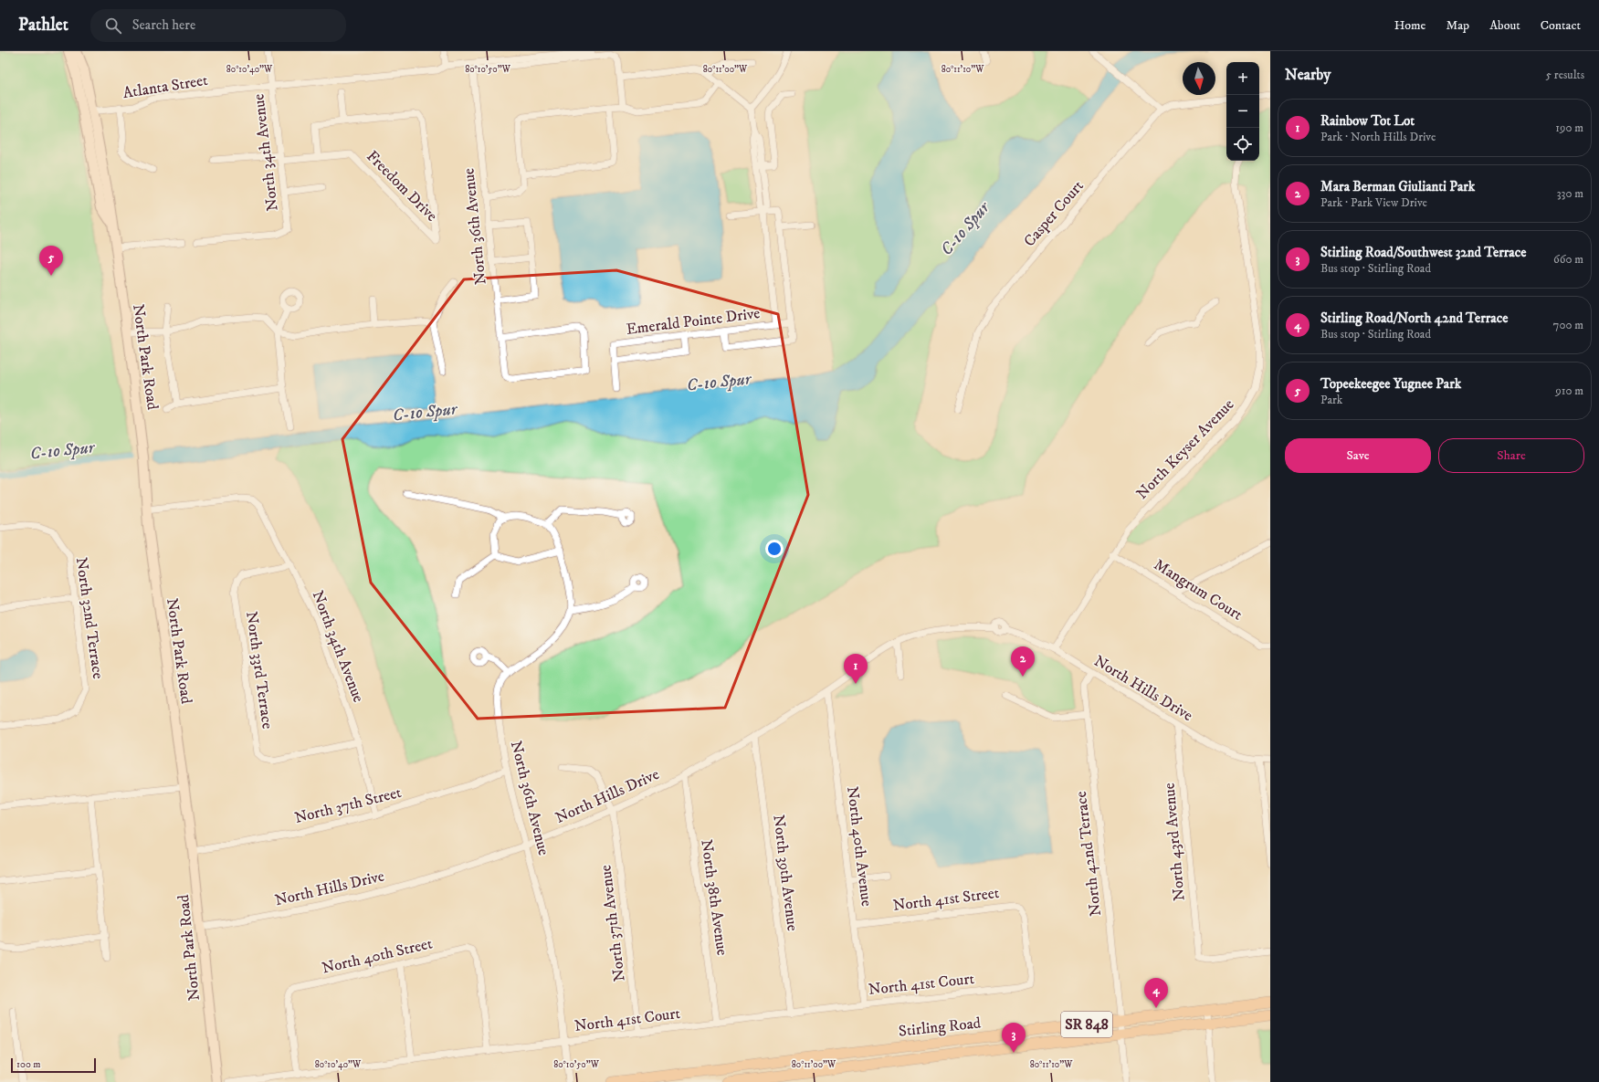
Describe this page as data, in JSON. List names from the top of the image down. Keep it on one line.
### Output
{"streets":{"main road":["SR 848","Stirling Road"],"street":["Atlanta Street","North 34th Avenue","Freedom Drive","Casper Court","North 36th Avenue","Emerald Pointe Drive","North Park Road","North Keyser Avenue","Mangrum Court","North 32nd Terrace","North 33rd Terrace","North Hills Drive","North 37th Street","North 43rd Avenue","North 40th Avenue","North 42nd Terrace","North 39th Avenue","North 38th Avenue","North 41st Street","North 37th Avenue","North 40th Street","North 41st Court"]},"crossings":[["Atlanta Street","North 34th Avenue"],["Atlanta Street","North Park Road"],["North 34th Avenue","Freedom Drive"],["North 34th Avenue","North Park Road"],["North 34th Avenue","North 33rd Terrace"],["North 34th Avenue","North 37th Street"],["North 36th Avenue","North Hills Drive"],["North 36th Avenue","North 37th Street"],["North 36th Avenue","North 41st Court"],["North Park Road","North Hills Drive"],["North Park Road","North 37th Street"],["North Keyser Avenue","Mangrum Court"],["North Keyser Avenue","North Hills Drive"],["North Hills Drive","North 43rd Avenue"],["North Hills Drive","North 40th Avenue"],["North Hills Drive","North 42nd Terrace"],["North Hills Drive","North 39th Avenue"],["North Hills Drive","North 38th Avenue"],["North Hills Drive","North 37th Avenue"],["North 40th Avenue","North 41st Street"],["North 40th Avenue","North 41st Court"],["North 42nd Terrace","Stirling Road"],["North 39th Avenue","North 41st Court"],["North 38th Avenue","North 41st Court"],["North 41st Street","North 41st Court"],["North 37th Avenue","North 41st Court"],["North 40th Street","North 41st Court"]],"water":["C-10 Spur"],"scale_bar":"100 m","north":"bottom","page":{"header":"Pathlet","search":"Search here","nav":["Home","Map","About","Contact"],"heading":["Nearby","5 results"],"map_buttons":["+","−"],"list":[{"mark":"1","name":"Rainbow Tot Lot","note":"Park · North Hills Drive","value":"190 m"},{"mark":"2","name":"Mara Berman Giulianti Park","note":"Park · Park View Drive","value":"330 m"},{"mark":"3","name":"Stirling Road/Southwest 32nd Terrace","note":"Bus stop · Stirling Road","value":"660 m"},{"mark":"4","name":"Stirling Road/North 42nd Terrace","note":"Bus stop · Stirling Road","value":"700 m"},{"mark":"5","name":"Topeekeegee Yugnee Park","note":"Park","value":"910 m"}],"pins":["5","2","1","4","3"],"buttons":["Save","Share"],"scale":"100 m"},"coordinates":["80°10'40\"W","80°10'50\"W","80°11'00\"W","80°11'10\"W"]}
